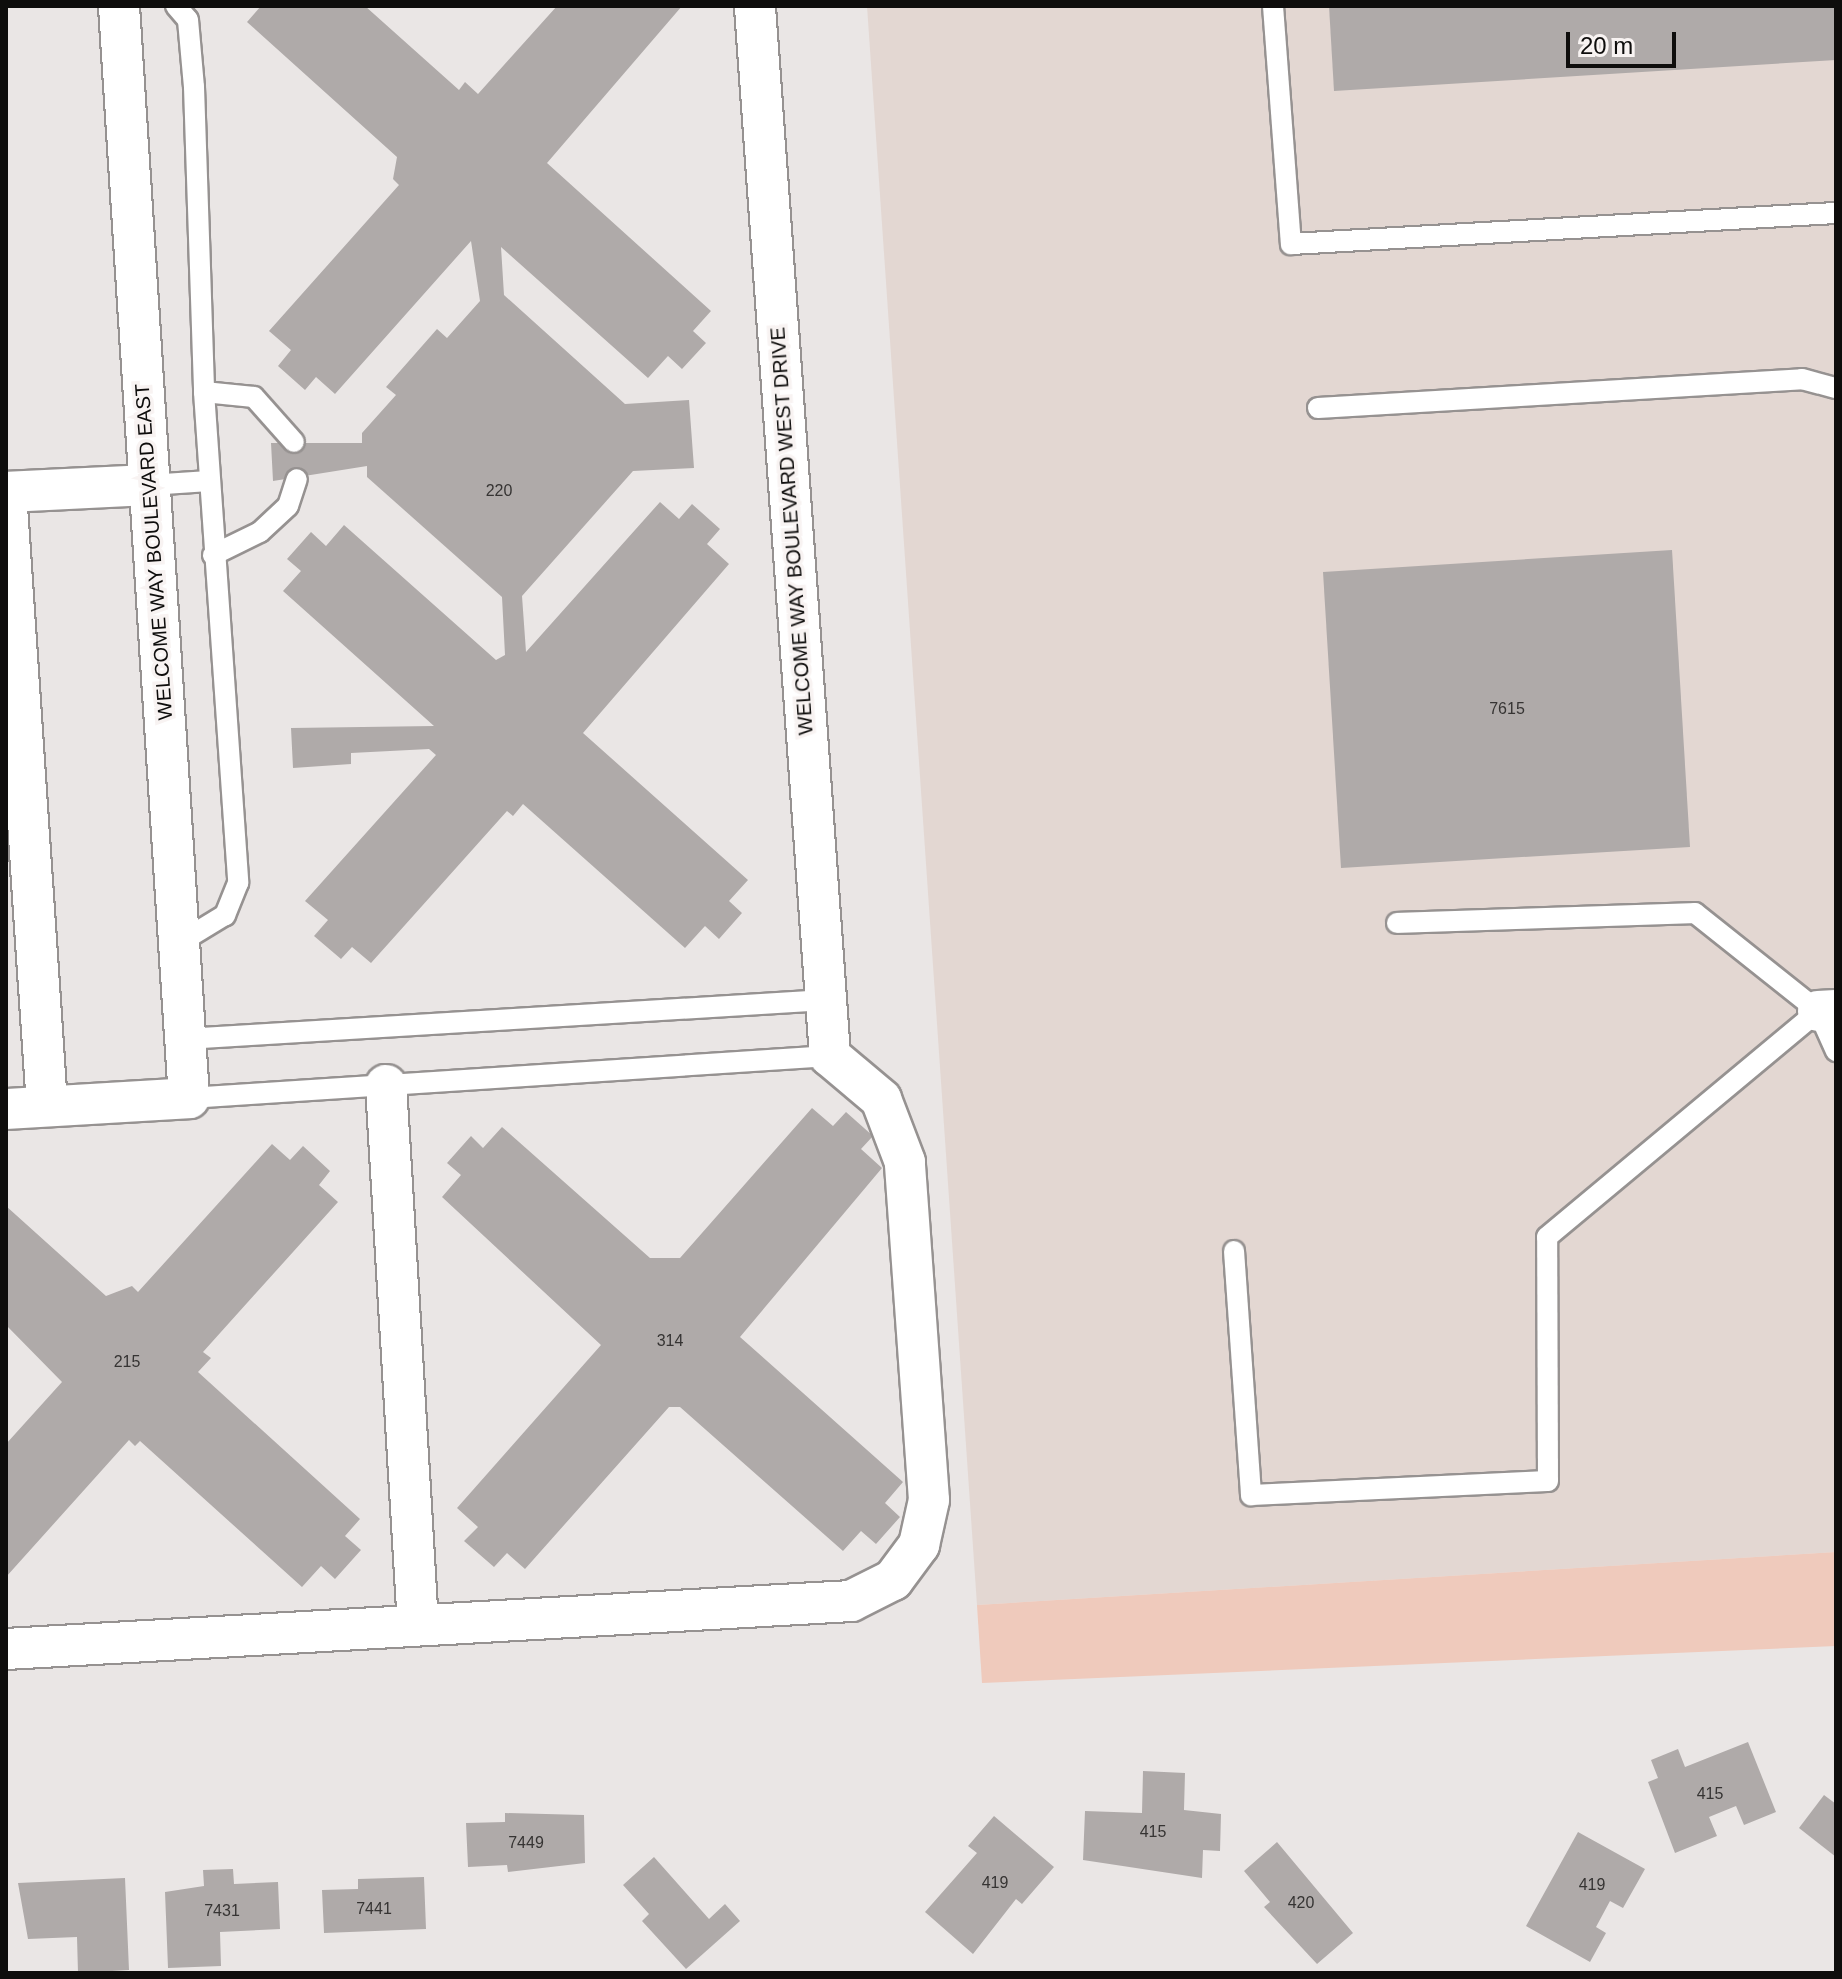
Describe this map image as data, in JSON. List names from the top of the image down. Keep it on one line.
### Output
{"streets":{"street":["WELCOME WAY BOULEVARD WEST DRIVE","WELCOME WAY BOULEVARD EAST"]},"house_numbers":["220","7615","314","215","415","415","7449","419","419","420","7441","7431"],"scale_bar":"20 m"}
